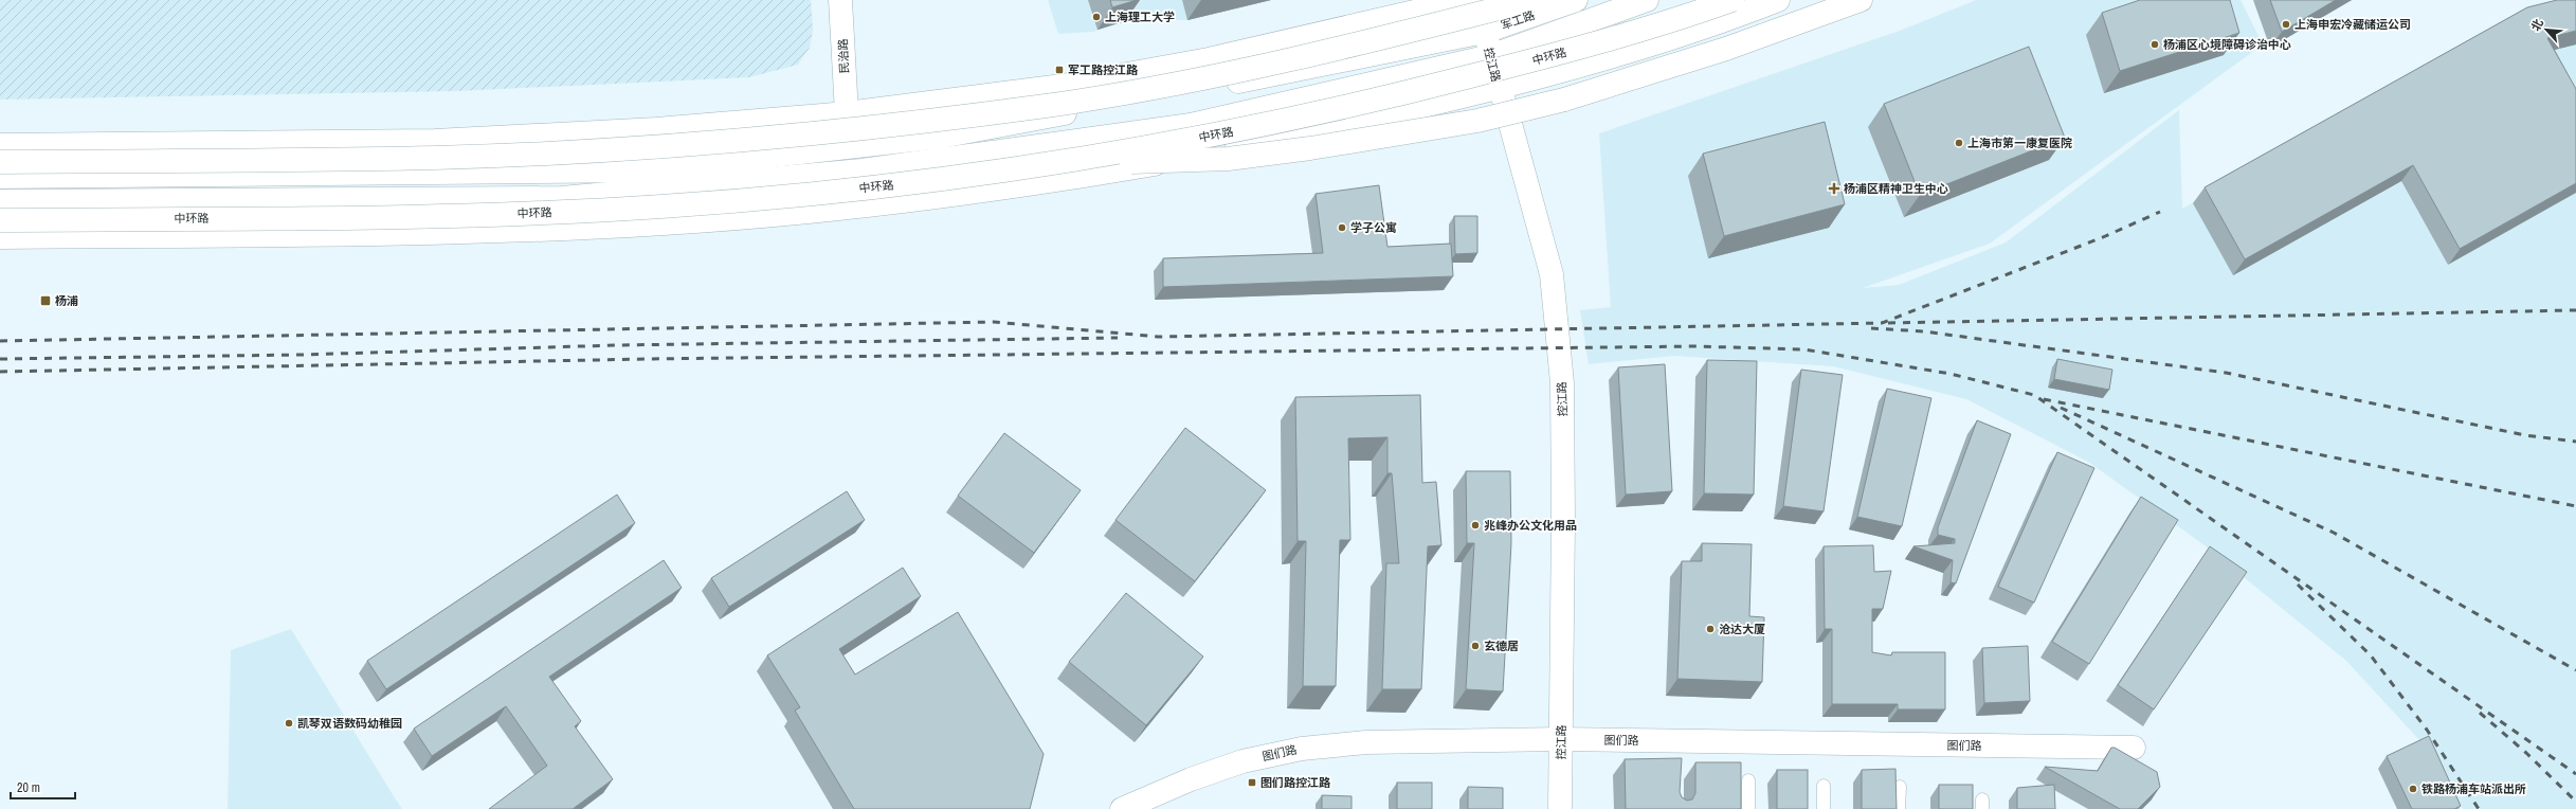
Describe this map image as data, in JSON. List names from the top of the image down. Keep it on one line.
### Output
{"streets":{"main road":["军工路","民治路","中环路","控江路","图们路"]},"crossings":[["军工路","控江路"],["控江路","图们路"]],"places":{"other":["上海理工大学","上海申宏冷藏储运公司","杨浦区心境障碍诊治中心","上海市第一康复医院","学子公寓","兆峰办公文化用品","沧达大厦","玄德居","凯琴双语数码幼稚园","铁路杨浦车站派出所"],"transit":["军工路控江路","杨浦","图们路控江路"],"health":["杨浦区精神卫生中心"]},"scale_bar":"20 m","north":"top left"}
